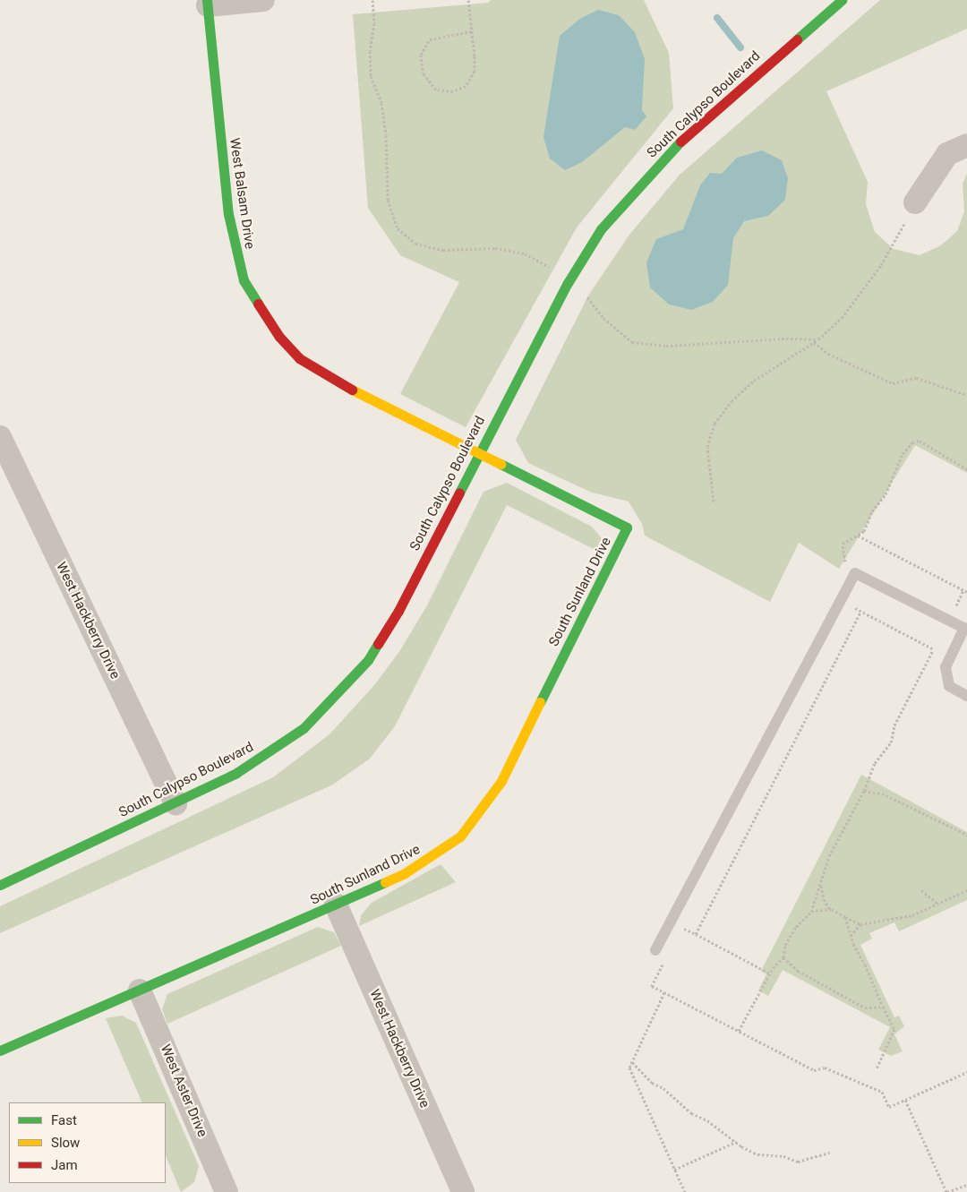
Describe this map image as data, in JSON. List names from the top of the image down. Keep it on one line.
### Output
{"streets":{"street":["South Calypso Boulevard","West Balsam Drive","South Sunland Drive","West Hackberry Drive","West Aster Drive"]},"crossings":[["South Calypso Boulevard","West Balsam Drive"],["South Calypso Boulevard","South Sunland Drive"],["South Calypso Boulevard","West Hackberry Drive"],["West Balsam Drive","South Sunland Drive"],["South Sunland Drive","West Hackberry Drive"],["South Sunland Drive","West Aster Drive"]],"legend":["Fast","Slow","Jam"]}
